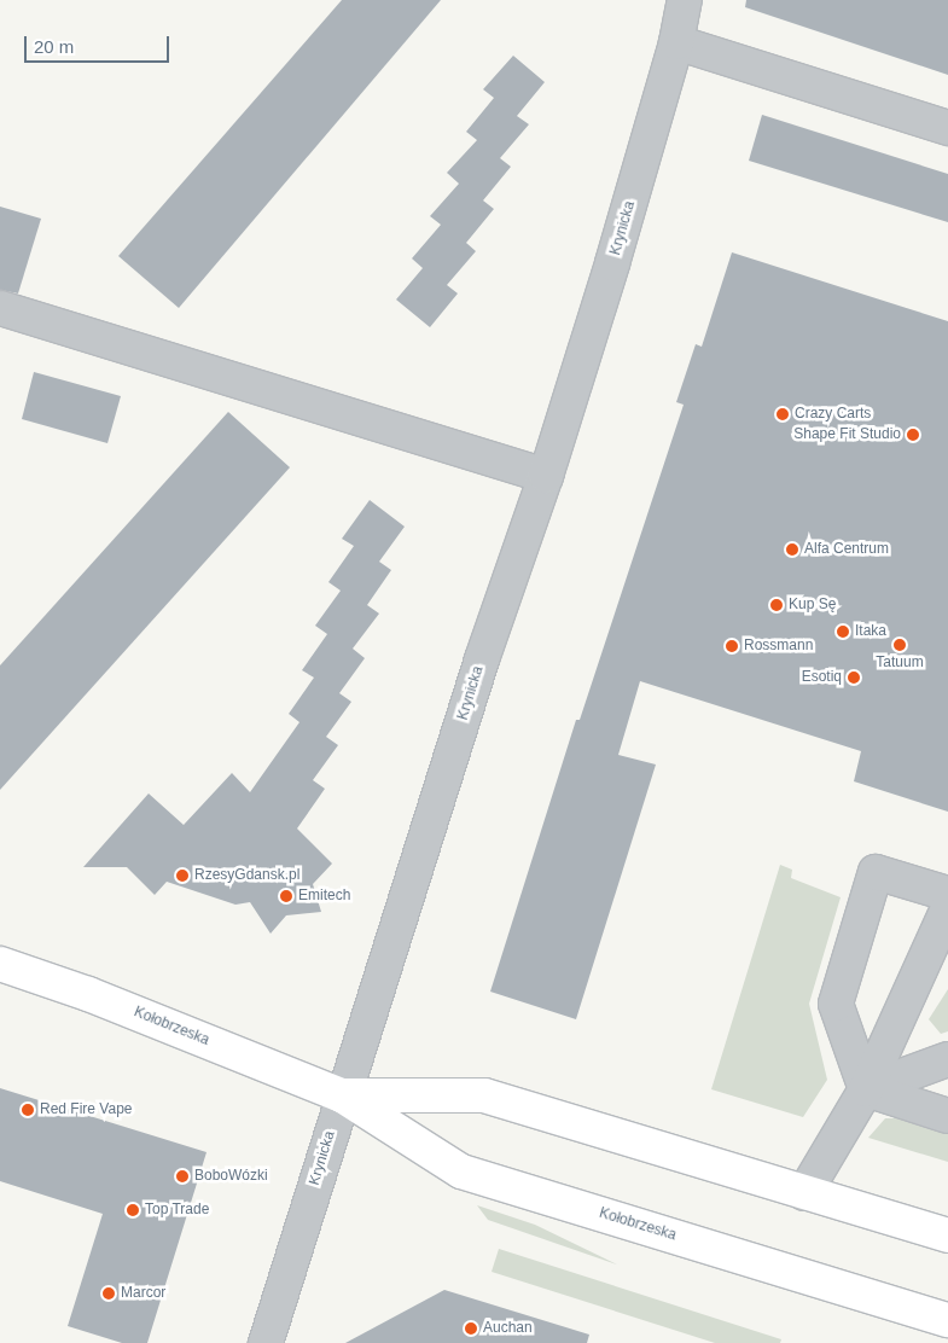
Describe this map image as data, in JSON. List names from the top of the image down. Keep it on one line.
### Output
{"streets":{"main road":["Kołobrzeska"],"street":["Krynicka"]},"crossings":[["Krynicka","Kołobrzeska"]],"places":["Crazy Carts","Shape Fit Studio","Alfa Centrum","Kup Sę","Itaka","Tatuum","Rossmann","Esotiq","RzesyGdansk.pl","Emitech","Red Fire Vape","BoboWózki","Top Trade","Marcor","Auchan"],"scale_bar":"20 m"}
